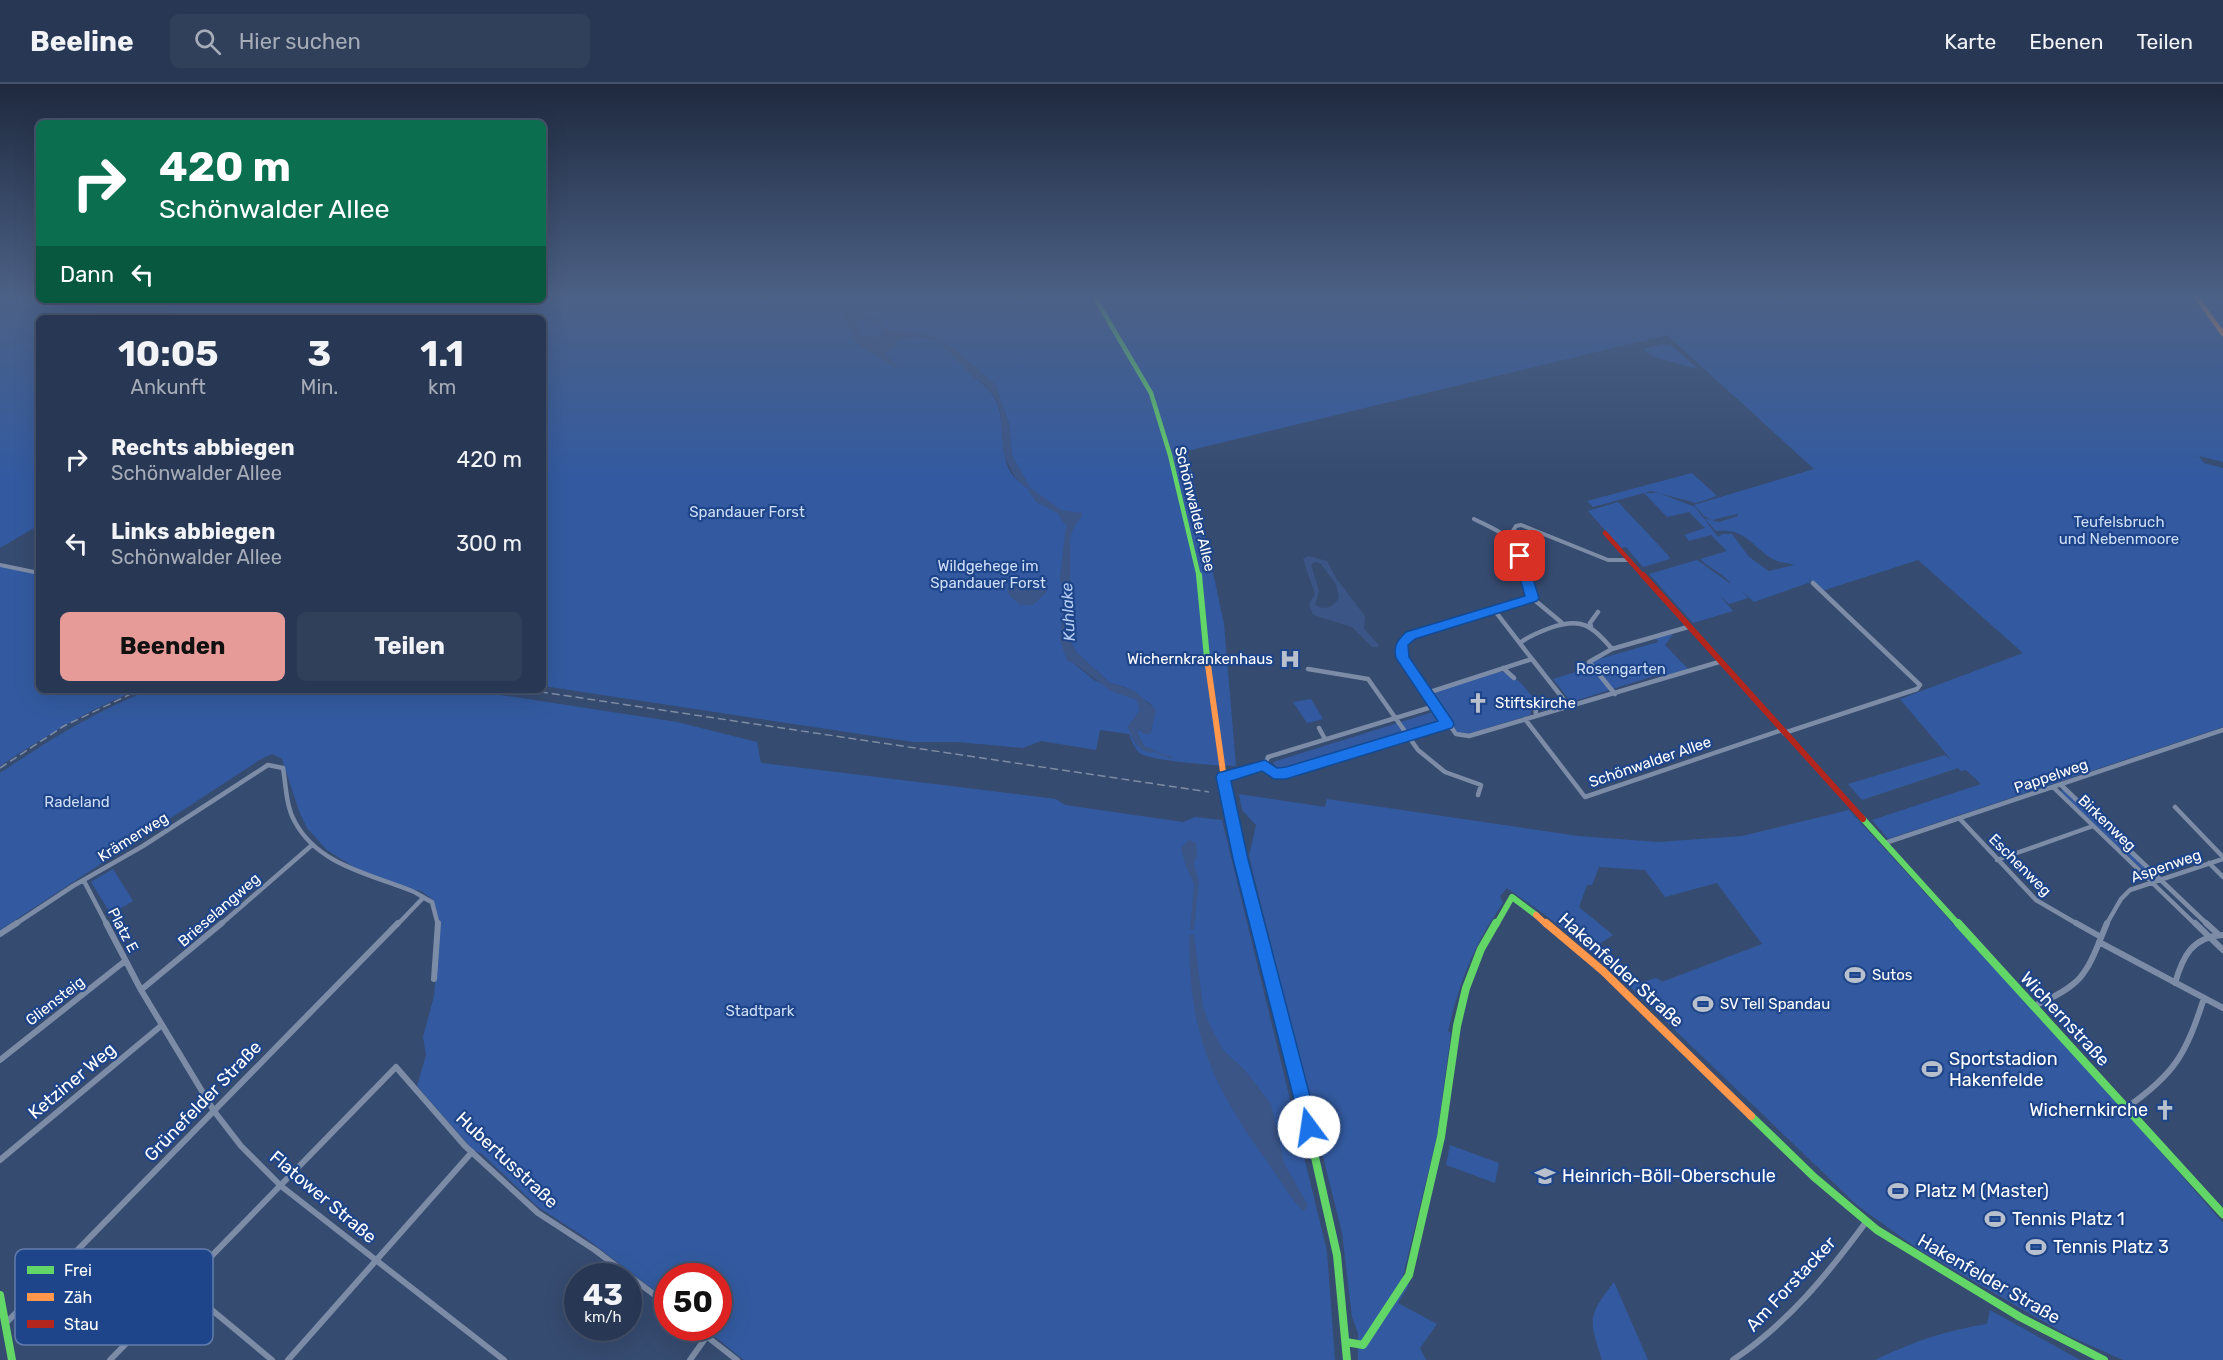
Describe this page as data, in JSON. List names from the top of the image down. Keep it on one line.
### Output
{"streets":{"street":["Schönwalder Allee","Pappelweg","Birkenweg","Krämerweg","Eschenweg","Aspenweg","Brieselangweg","Platz E","Hakenfelder Straße","Gliensteig","Wichernstraße","Ketziner Weg","Grünefelder Straße","Hubertusstraße","Flatower Straße","Am Forstacker"]},"crossings":[["Schönwalder Allee","Hakenfelder Straße"],["Pappelweg","Birkenweg"],["Pappelweg","Eschenweg"],["Pappelweg","Wichernstraße"],["Birkenweg","Aspenweg"],["Krämerweg","Brieselangweg"],["Krämerweg","Platz E"],["Eschenweg","Aspenweg"],["Aspenweg","Wichernstraße"],["Brieselangweg","Platz E"],["Brieselangweg","Flatower Straße"],["Platz E","Gliensteig"],["Platz E","Flatower Straße"],["Hakenfelder Straße","Am Forstacker"],["Ketziner Weg","Flatower Straße"],["Grünefelder Straße","Flatower Straße"],["Hubertusstraße","Flatower Straße"]],"water":["Kuhlake"],"parks":["Spandauer Forst","Teufelsbruch und Nebenmoore","Wildgehege im Spandauer Forst","Rosengarten","Radeland","Stadtpark"],"places":{"hospital":["Wichernkrankenhaus"],"church":["Stiftskirche","Wichernkirche"],"sports":["Sutos","SV Tell Spandau","Sportstadion Hakenfelde","Platz M (Master)","Tennis Platz 1","Tennis Platz 3"],"school or university":["Heinrich-Böll-Oberschule"]},"legend":["Frei","Zäh","Stau"],"page":{"header":"Beeline","search":"Hier suchen","nav":["Karte","Ebenen","Teilen"],"turn":["420 m","Schönwalder Allee"],"then":"Dann","eta":["10:05","Ankunft","3","Min.","1.1","km"],"list":[{"name":"Rechts abbiegen","note":"Schönwalder Allee","value":"420 m"},{"name":"Links abbiegen","note":"Schönwalder Allee","value":"300 m"}],"buttons":["Beenden","Teilen"],"speed":"43 km/h","limit":"50"}}
